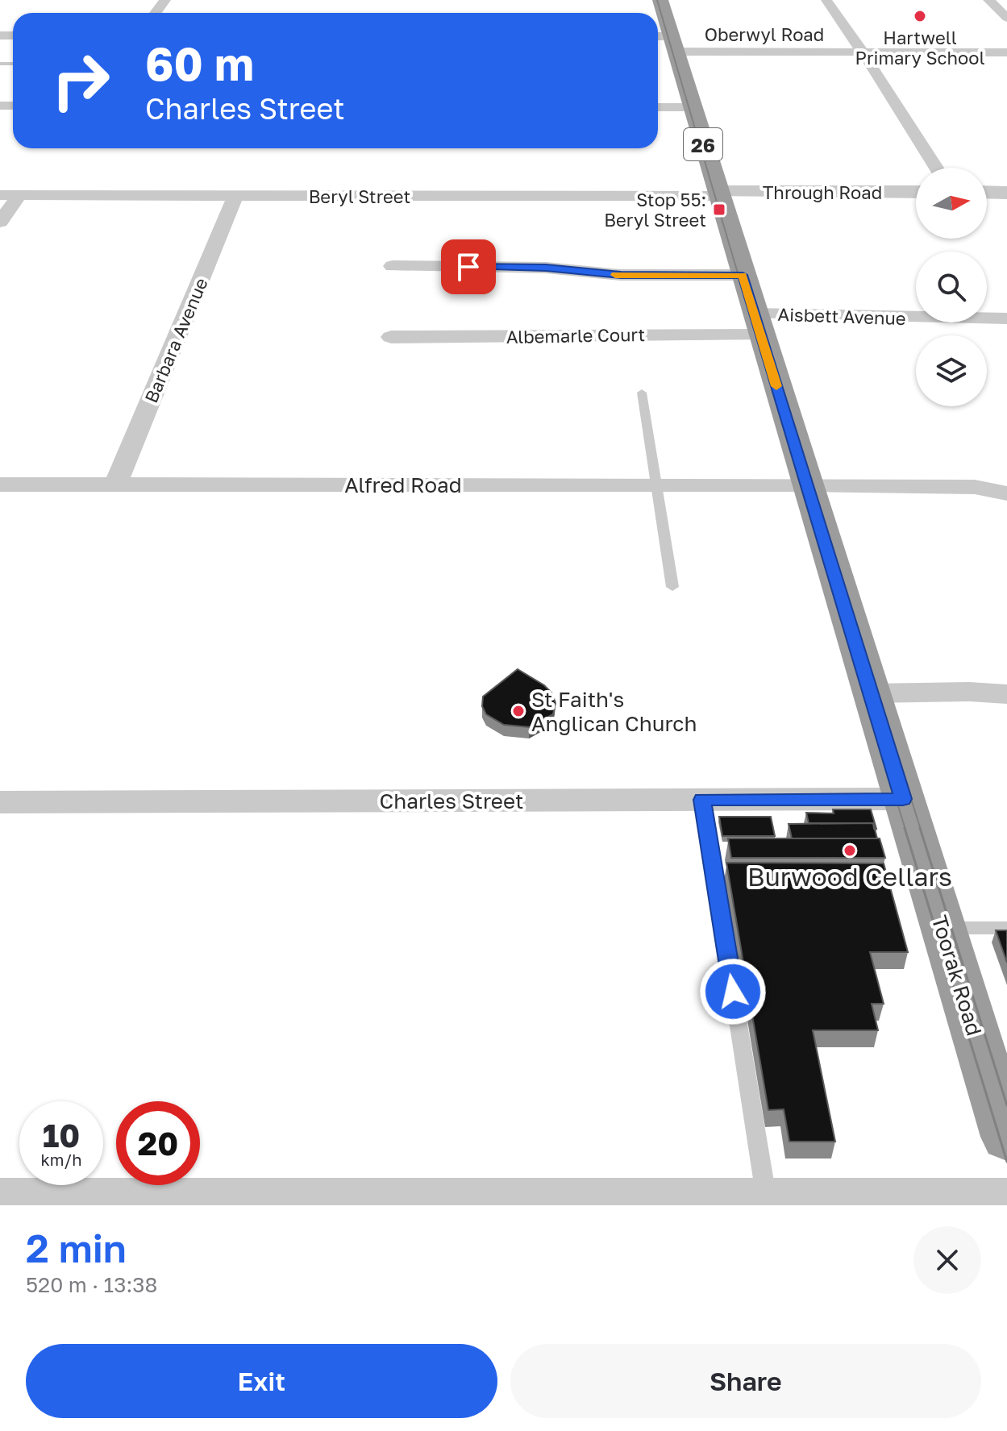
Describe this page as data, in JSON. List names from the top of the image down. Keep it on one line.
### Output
{"streets":{"highway":["26","Toorak Road"],"street":["Oberwyl Road","Through Road","Beryl Street","Aisbett Avenue","Albemarle Court","Barbara Avenue","Alfred Road","Charles Street"]},"crossings":[["Oberwyl Road","Toorak Road"],["Through Road","Beryl Street"],["Through Road","Toorak Road"],["Beryl Street","Barbara Avenue"],["Beryl Street","Toorak Road"],["Aisbett Avenue","Albemarle Court"],["Aisbett Avenue","Toorak Road"],["Albemarle Court","Toorak Road"],["Barbara Avenue","Alfred Road"],["Alfred Road","Toorak Road"],["Charles Street","Toorak Road"]],"places":{"other":["Hartwell Primary School","St Faith's Anglican Church","Burwood Cellars"],"transit":["Stop 55: Beryl Street"]},"north":"right","page":{"turn":["60 m","Charles Street"],"speed":"10 km/h","limit":"20","heading":["2 min","520 m · 13:38"],"buttons":["Exit","Share"]}}
